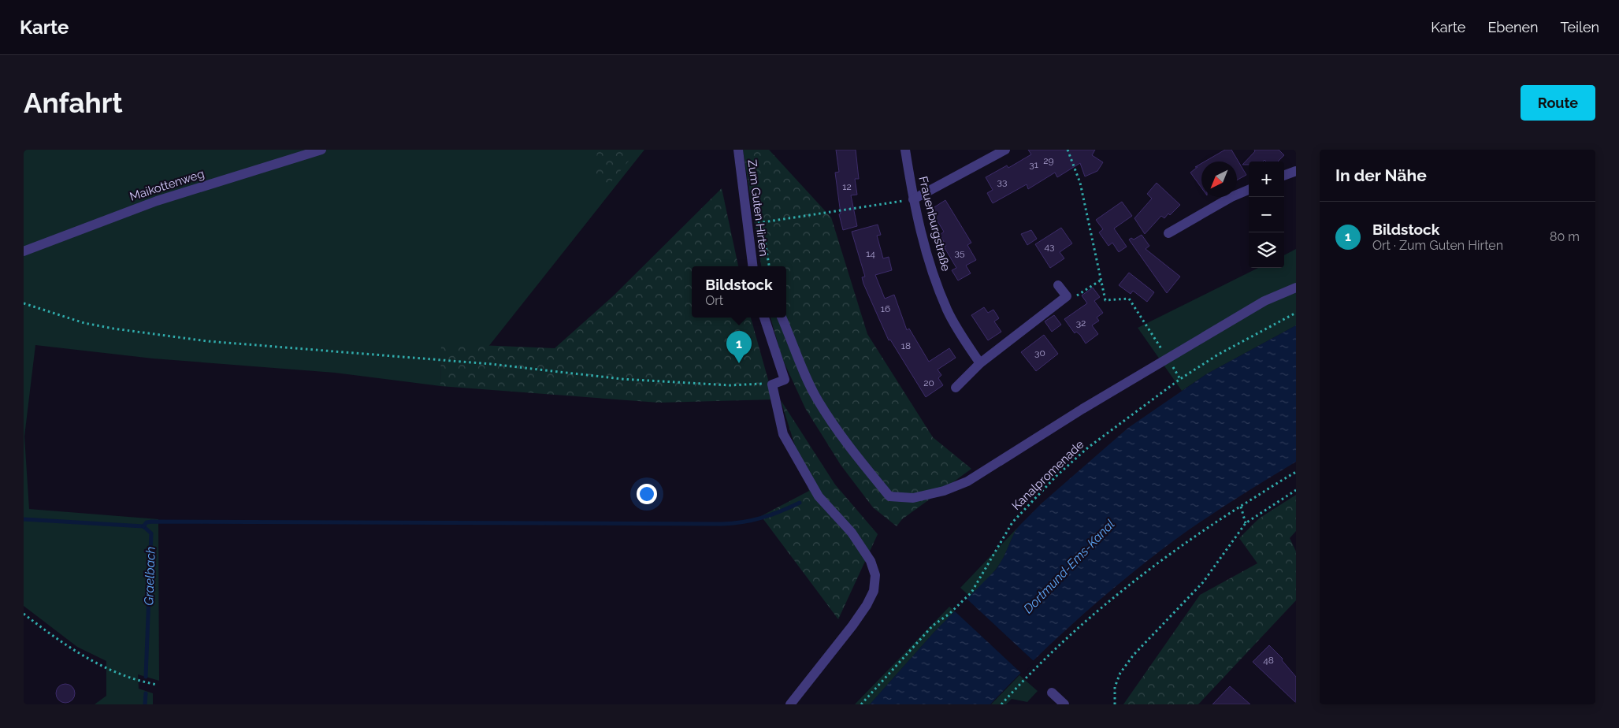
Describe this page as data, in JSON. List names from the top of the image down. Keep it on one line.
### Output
{"streets":{"street":["Maikottenweg","Zum Guten Hirten","Frauenburgstraße"],"path":["Kanalpromenade"]},"water":["Dortmund-Ems-Kanal","Graelbach"],"house_numbers":["29","31","33","12","43","35","14","16","32","18","30","20","48"],"north":"bottom left","page":{"header":"Karte","nav":["Karte","Ebenen","Teilen"],"buttons":"Route","title":"Anfahrt","heading":"In der Nähe","map_buttons":["+","−"],"list":[{"mark":"1","name":"Bildstock","note":"Ort · Zum Guten Hirten","value":"80 m"}],"popup":["Bildstock","Ort"],"pins":"1"}}
